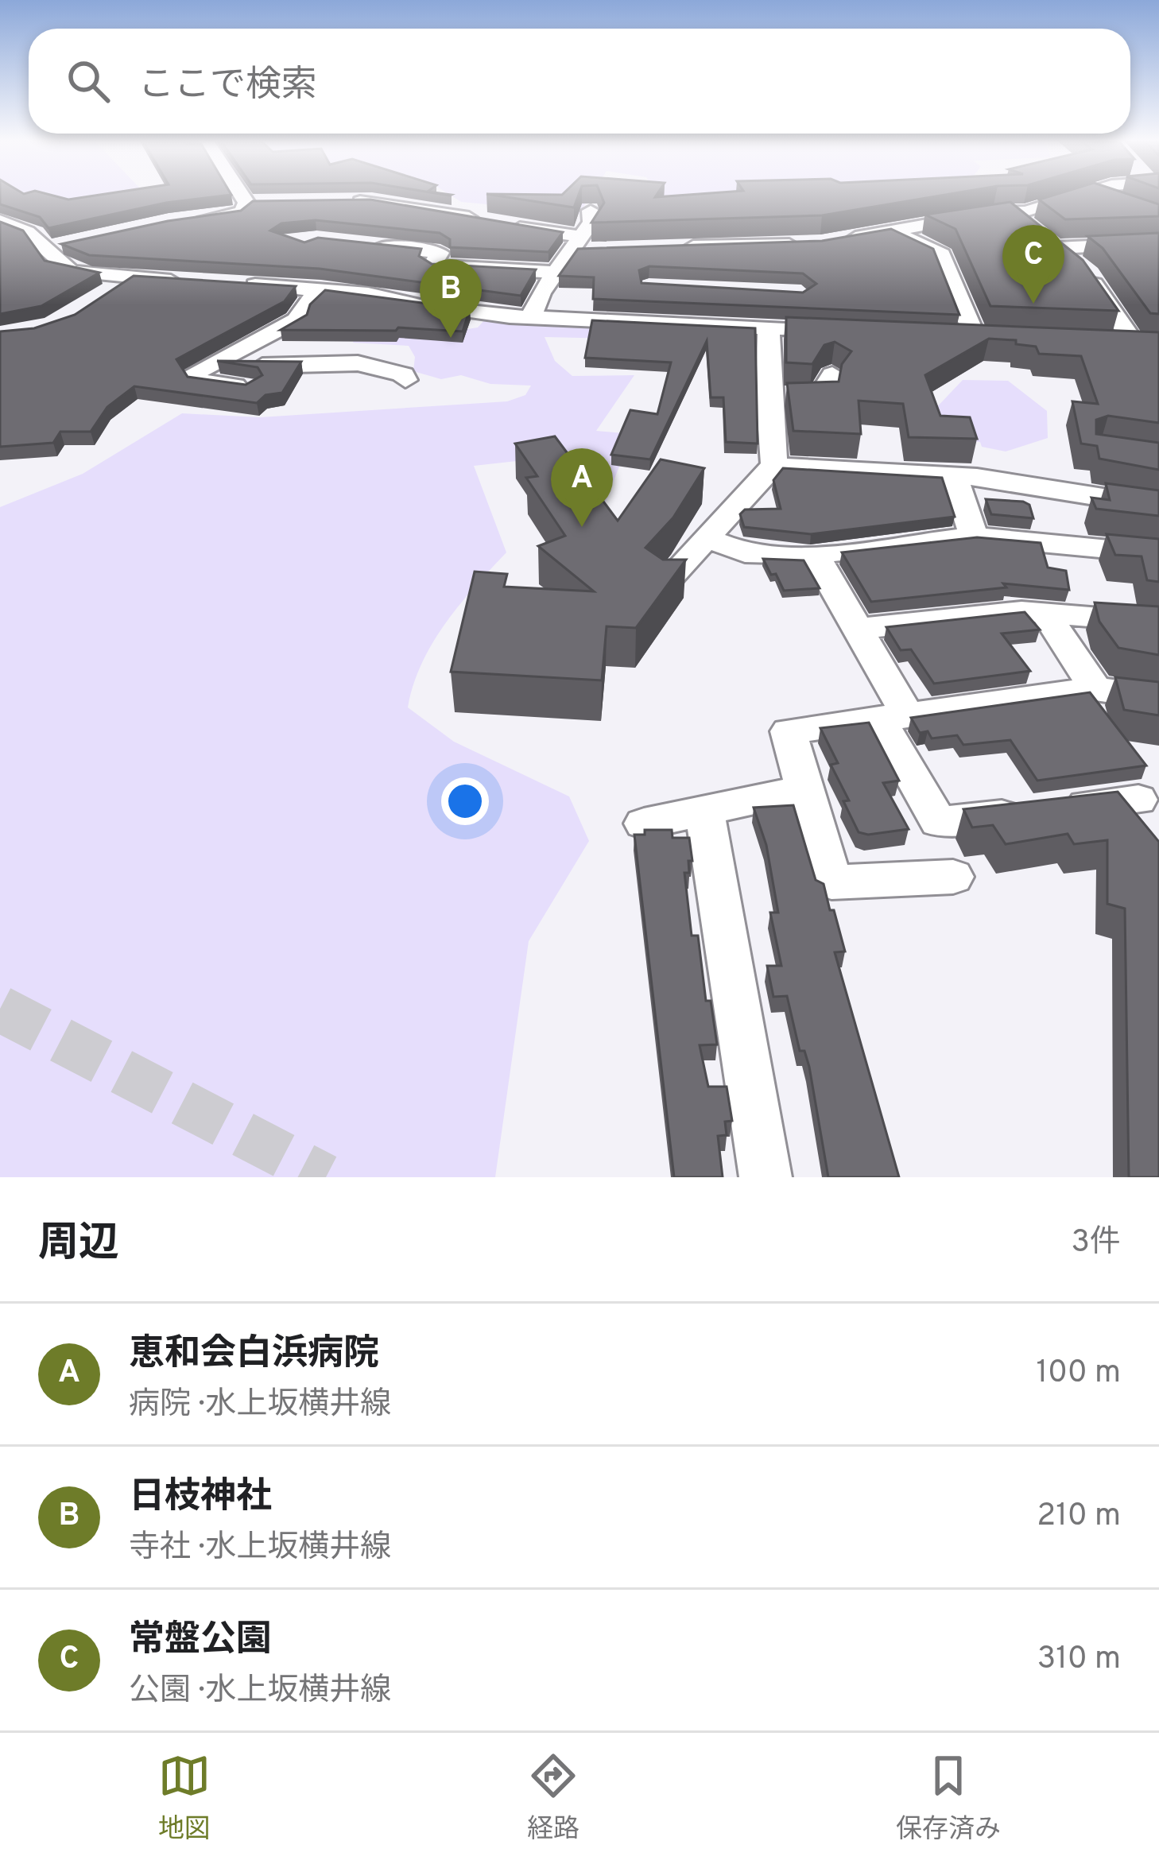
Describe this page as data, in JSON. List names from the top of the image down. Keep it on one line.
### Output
{"page":{"search":"ここで検索","pins":["C","B","A"],"heading":["周辺","3件"],"list":[{"mark":"A","name":"恵和会白浜病院","note":"病院 · 水上坂横井線","value":"100 m"},{"mark":"B","name":"日枝神社","note":"寺社 · 水上坂横井線","value":"210 m"},{"mark":"C","name":"常盤公園","note":"公園 · 水上坂横井線","value":"310 m"}],"nav":["地図","経路","保存済み"]}}
